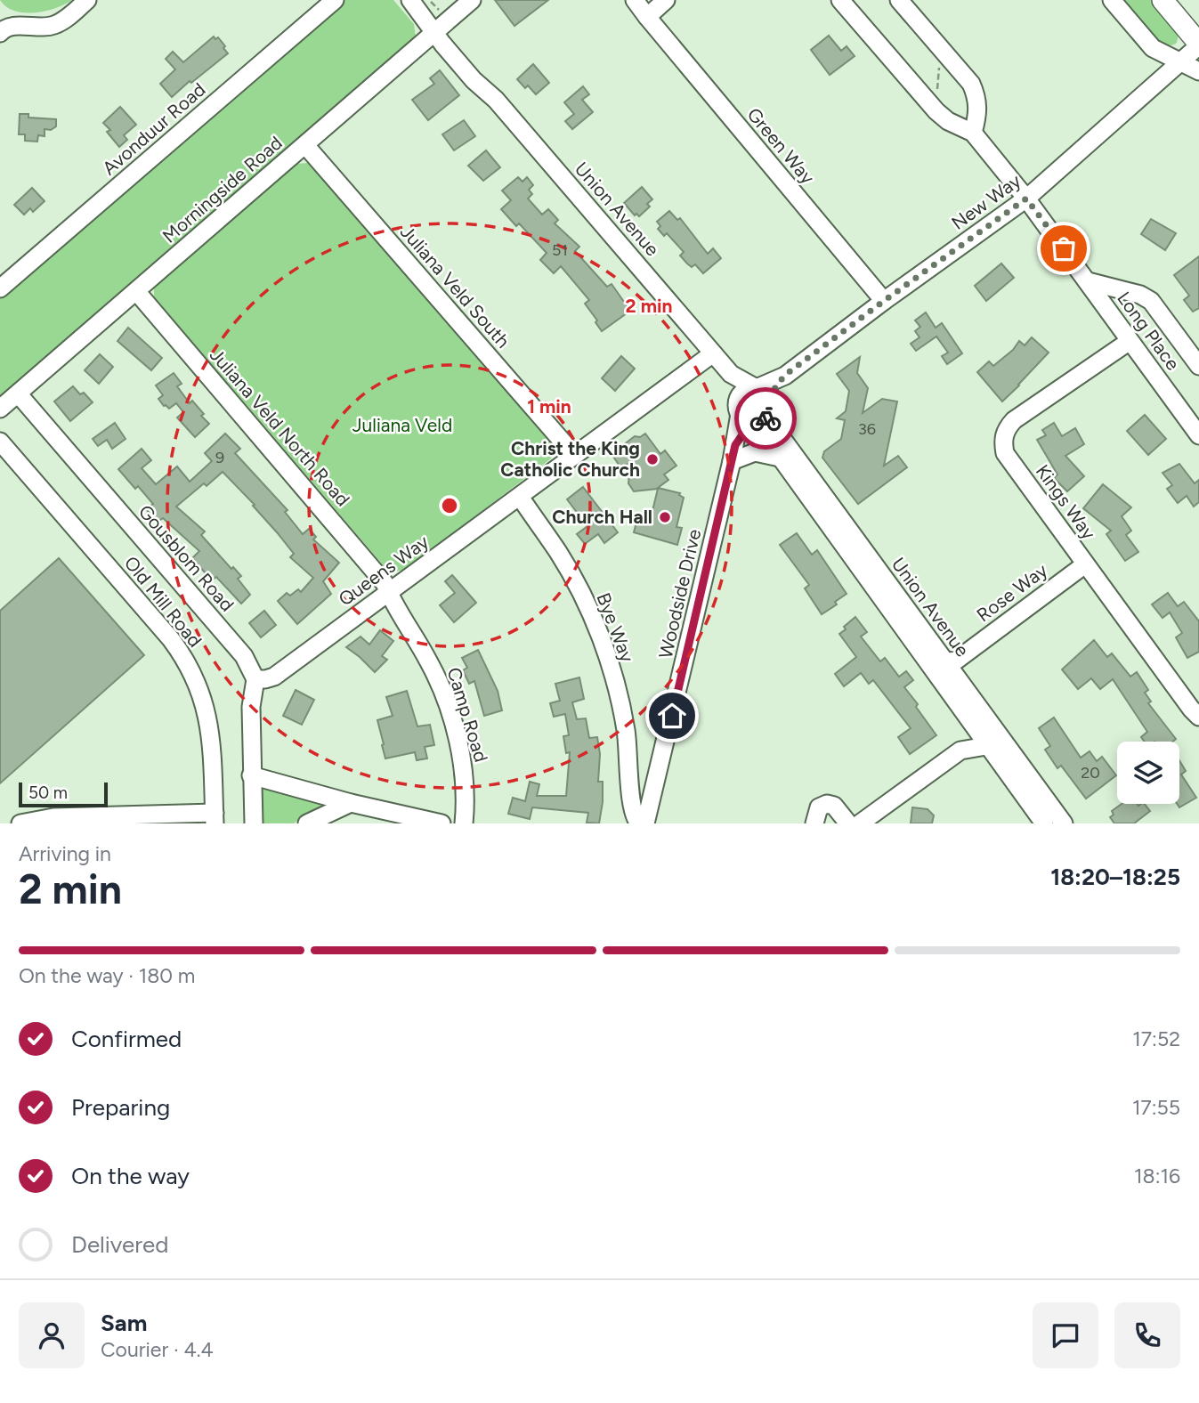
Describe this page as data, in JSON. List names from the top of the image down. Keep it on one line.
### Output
{"streets":{"street":["Avonduur Road","Green Way","Morningside Road","New Way","Union Avenue","Juliana Veld South","Long Place","Juliana Veld North Road","Kings Way","Gousblom Road","Queens Way","Rose Way","Woodside Drive","Old Mill Road","Bye Way","Camp Road"]},"crossings":[["Green Way","New Way"],["Morningside Road","Union Avenue"],["Morningside Road","Juliana Veld South"],["Morningside Road","Juliana Veld North Road"],["Morningside Road","Gousblom Road"],["New Way","Union Avenue"],["New Way","Long Place"],["Union Avenue","Queens Way"],["Union Avenue","Rose Way"],["Union Avenue","Woodside Drive"],["Juliana Veld South","Queens Way"],["Long Place","Kings Way"],["Juliana Veld North Road","Queens Way"],["Juliana Veld North Road","Camp Road"],["Kings Way","Rose Way"],["Gousblom Road","Queens Way"],["Queens Way","Bye Way"],["Queens Way","Camp Road"]],"parks":["Juliana Veld"],"places":["Christ the King Catholic Church","Church Hall"],"house_numbers":["51","36","9","20"],"scale_bar":"50 m","page":{"scale":"50 m","heading":["2 min","Arriving in","18:20–18:25"],"panel":["Sam","Courier · 4.4"],"bar":"On the way · 180 m","list":[["Confirmed","17:52"],["Preparing","17:55"],["On the way","18:16"],"Delivered"]},"rings":["2 min","1 min"]}
